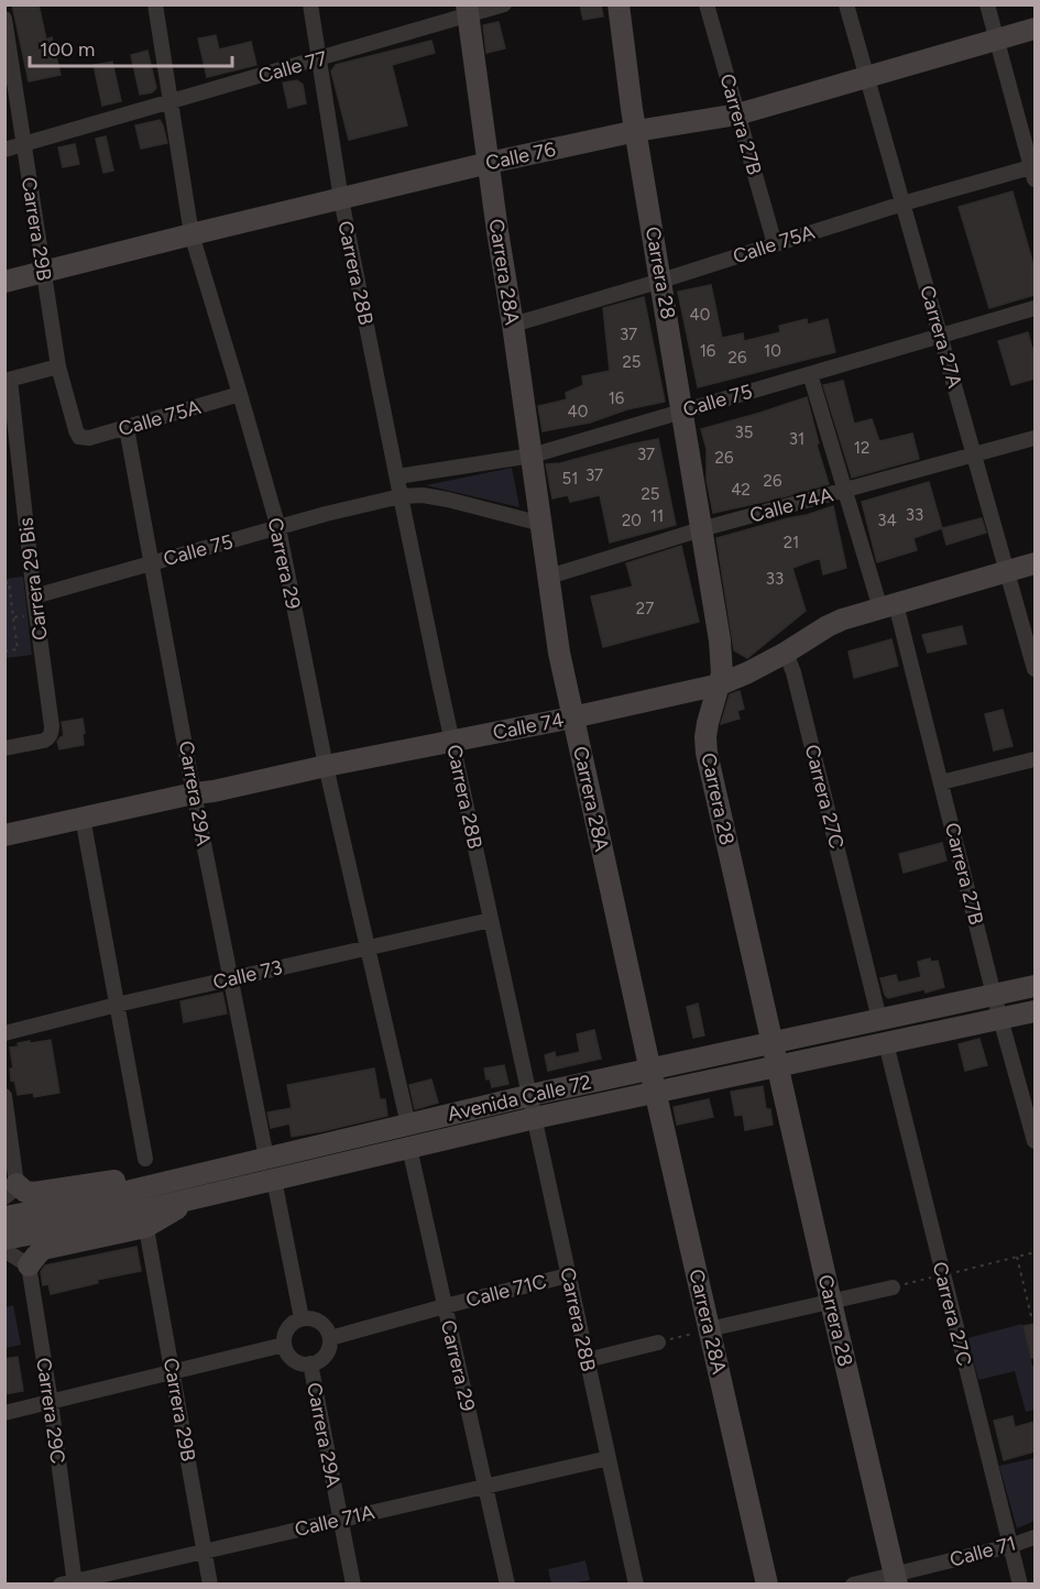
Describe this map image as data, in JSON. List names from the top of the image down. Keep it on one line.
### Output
{"streets":{"street":["Calle 77","Carrera 27B","Calle 76","Carrera 29B","Calle 75A","Carrera 28A","Carrera 28B","Carrera 28","Carrera 27A","Calle 75","Calle 74A","Carrera 29","Carrera 29 Bis","Calle 74","Carrera 29A","Carrera 27C","Calle 73","Avenida Calle 72","Calle 71C","Carrera 29C","Calle 71A","Calle 71"]},"crossings":[["Calle 77","Carrera 29B"],["Calle 77","Carrera 28A"],["Calle 77","Carrera 28B"],["Calle 77","Carrera 29"],["Carrera 27B","Calle 76"],["Carrera 27B","Calle 75A"],["Carrera 27B","Calle 75"],["Carrera 27B","Calle 74A"],["Carrera 27B","Calle 74"],["Carrera 27B","Avenida Calle 72"],["Calle 76","Carrera 29B"],["Calle 76","Carrera 28A"],["Calle 76","Carrera 28B"],["Calle 76","Carrera 28"],["Calle 76","Carrera 27A"],["Calle 76","Carrera 29"],["Carrera 29B","Calle 75A"],["Carrera 29B","Calle 71A"],["Calle 75A","Carrera 28A"],["Calle 75A","Carrera 28"],["Calle 75A","Carrera 27A"],["Calle 75A","Carrera 29"],["Calle 75A","Carrera 29A"],["Carrera 28A","Calle 75"],["Carrera 28A","Calle 74A"],["Carrera 28A","Calle 74"],["Carrera 28A","Avenida Calle 72"],["Carrera 28B","Calle 75"],["Carrera 28B","Calle 74"],["Carrera 28B","Calle 73"],["Carrera 28B","Avenida Calle 72"],["Carrera 28B","Calle 71C"],["Carrera 28B","Calle 71A"],["Carrera 28","Calle 75"],["Carrera 28","Calle 74A"],["Carrera 28","Calle 74"],["Carrera 28","Avenida Calle 72"],["Carrera 28","Calle 71"],["Carrera 27A","Calle 75"],["Carrera 27A","Calle 74A"],["Carrera 27A","Calle 74"],["Calle 75","Carrera 29"],["Calle 75","Carrera 29 Bis"],["Calle 75","Carrera 29A"],["Carrera 29","Calle 74"],["Carrera 29","Calle 73"],["Carrera 29","Avenida Calle 72"],["Carrera 29","Calle 71C"],["Carrera 29","Calle 71A"],["Calle 74","Carrera 29A"],["Calle 74","Carrera 27C"],["Carrera 29A","Calle 73"],["Carrera 29A","Avenida Calle 72"],["Carrera 29A","Calle 71C"],["Carrera 29A","Calle 71A"],["Carrera 27C","Avenida Calle 72"],["Carrera 27C","Calle 71"],["Carrera 29C","Calle 71A"]],"house_numbers":["40","37","16","10","26","25","16","40","35","31","12","37","26","37","51","26","42","25","33","11","20","34","21","33","27"],"scale_bar":"100 m"}
